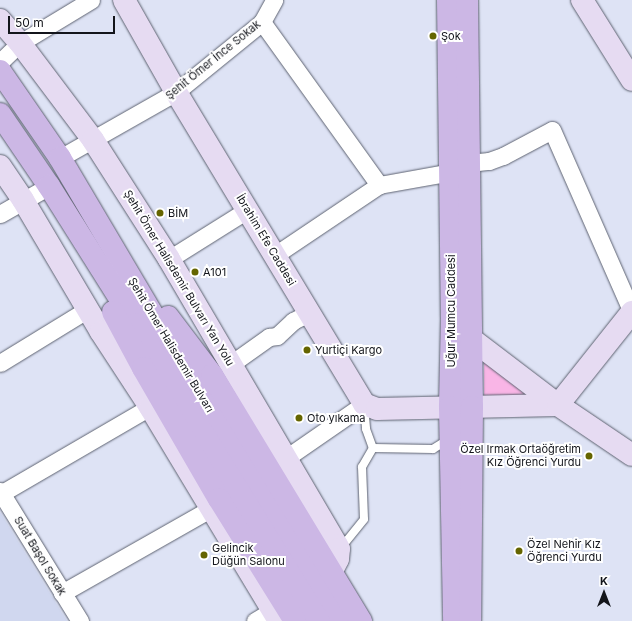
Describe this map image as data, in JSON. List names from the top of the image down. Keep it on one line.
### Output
{"streets":{"main road":["Uğur Mumcu Caddesi","Şehit Ömer Halisdemir Bulvarı"],"street":["Şehit Ömer İnce Sokak","İbrahim Efe Caddesi","Şehit Ömer Halisdemir Bulvarı Yan Yolu","Suat Başol Sokak"]},"crossings":[["Şehit Ömer İnce Sokak","İbrahim Efe Caddesi"],["Şehit Ömer İnce Sokak","Şehit Ömer Halisdemir Bulvarı Yan Yolu"],["Şehit Ömer İnce Sokak","Şehit Ömer Halisdemir Bulvarı"]],"places":["Şok","BİM","A101","Yurtiçi Kargo","Oto yıkama","Özel Irmak Ortaöğretim Kız Öğrenci Yurdu","Özel Nehir Kız Öğrenci Yurdu","Gelincik Düğün Salonu"],"scale_bar":"50 m","north":"top"}
